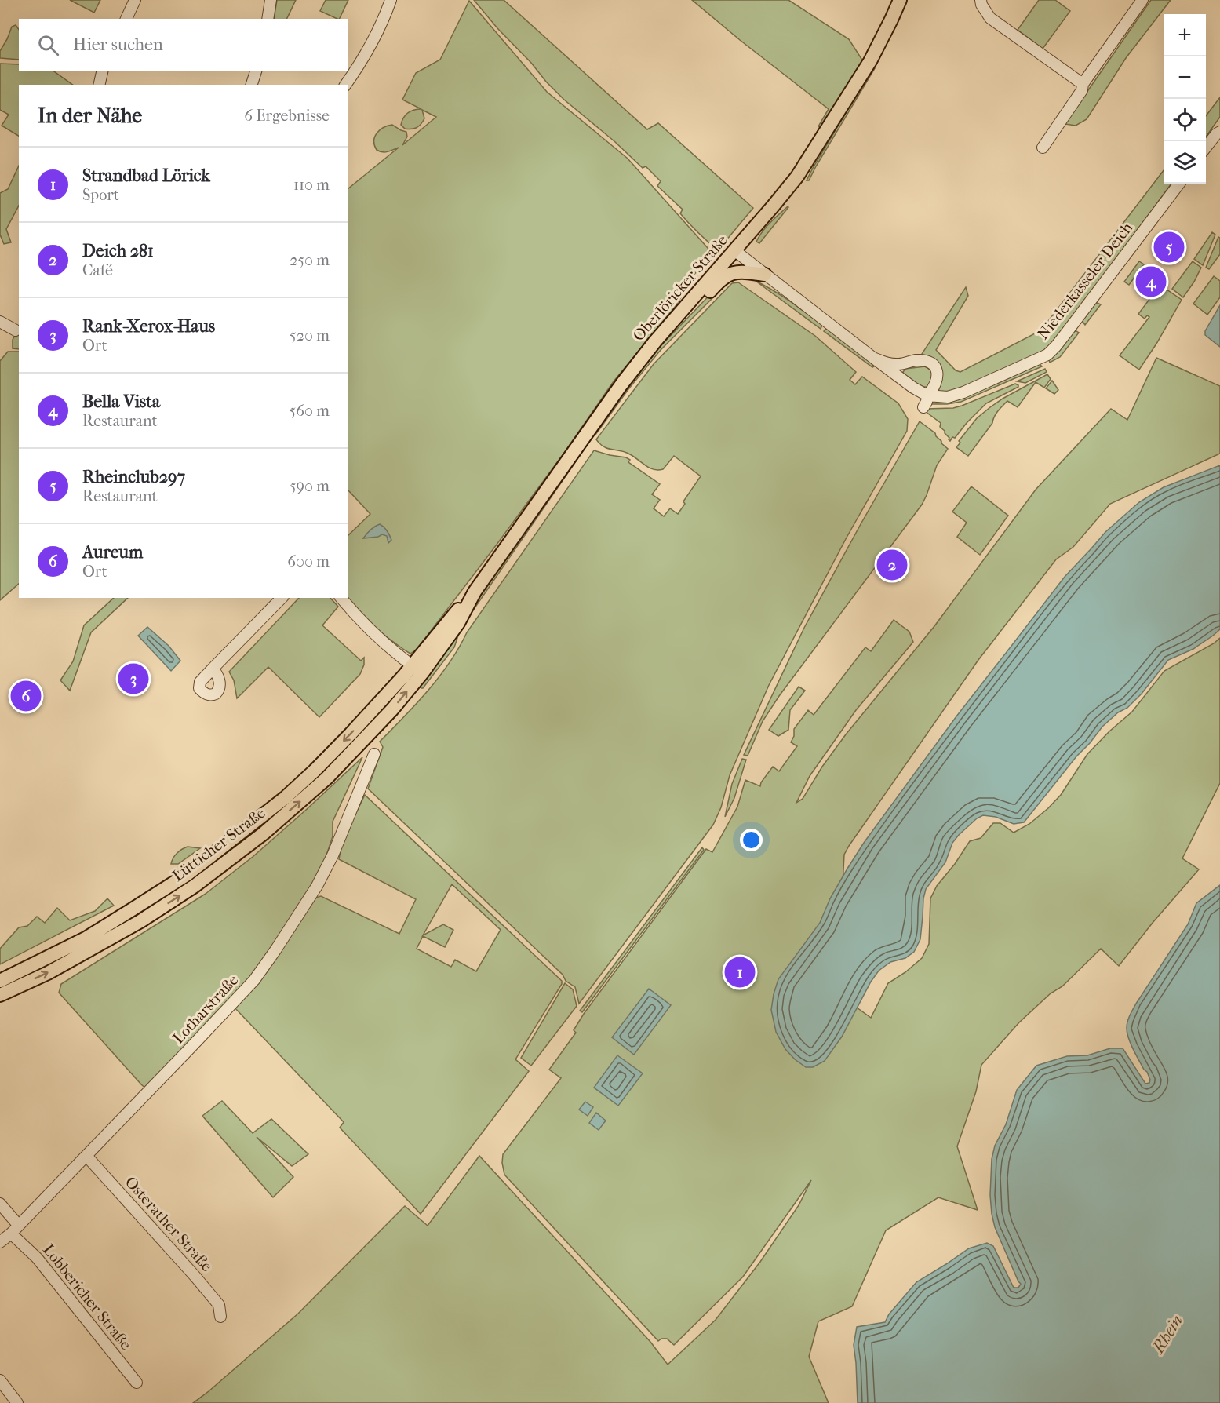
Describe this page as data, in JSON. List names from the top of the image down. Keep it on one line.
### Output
{"streets":{"main road":["Oberlöricker Straße","Lütticher Straße"],"street":["Niederkasseler Deich","Lotharstraße","Osterather Straße","Lobbericher Straße"]},"crossings":[["Oberlöricker Straße","Lütticher Straße"],["Lotharstraße","Osterather Straße"],["Lotharstraße","Lobbericher Straße"]],"water":["Rhein"],"page":{"map_buttons":["+","−"],"search":"Hier suchen","heading":["In der Nähe","6 Ergebnisse"],"list":[{"mark":"1","name":"Strandbad Lörick","note":"Sport","value":"110 m"},{"mark":"2","name":"Deich 281","note":"Café","value":"250 m"},{"mark":"3","name":"Rank-Xerox-Haus","note":"Ort","value":"520 m"},{"mark":"4","name":"Bella Vista","note":"Restaurant","value":"560 m"},{"mark":"5","name":"Rheinclub297","note":"Restaurant","value":"590 m"},{"mark":"6","name":"Aureum","note":"Ort","value":"600 m"}],"pins":["5","4","2","3","6","1"]}}
